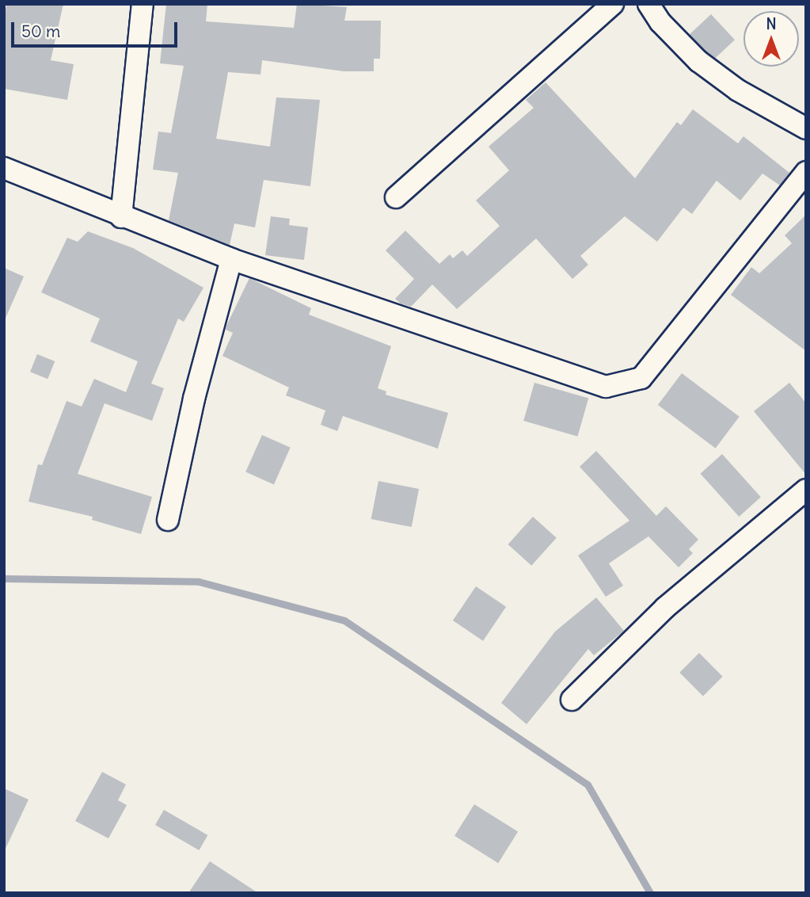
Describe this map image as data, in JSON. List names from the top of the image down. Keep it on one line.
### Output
{"scale_bar":"50 m","north":"top"}
